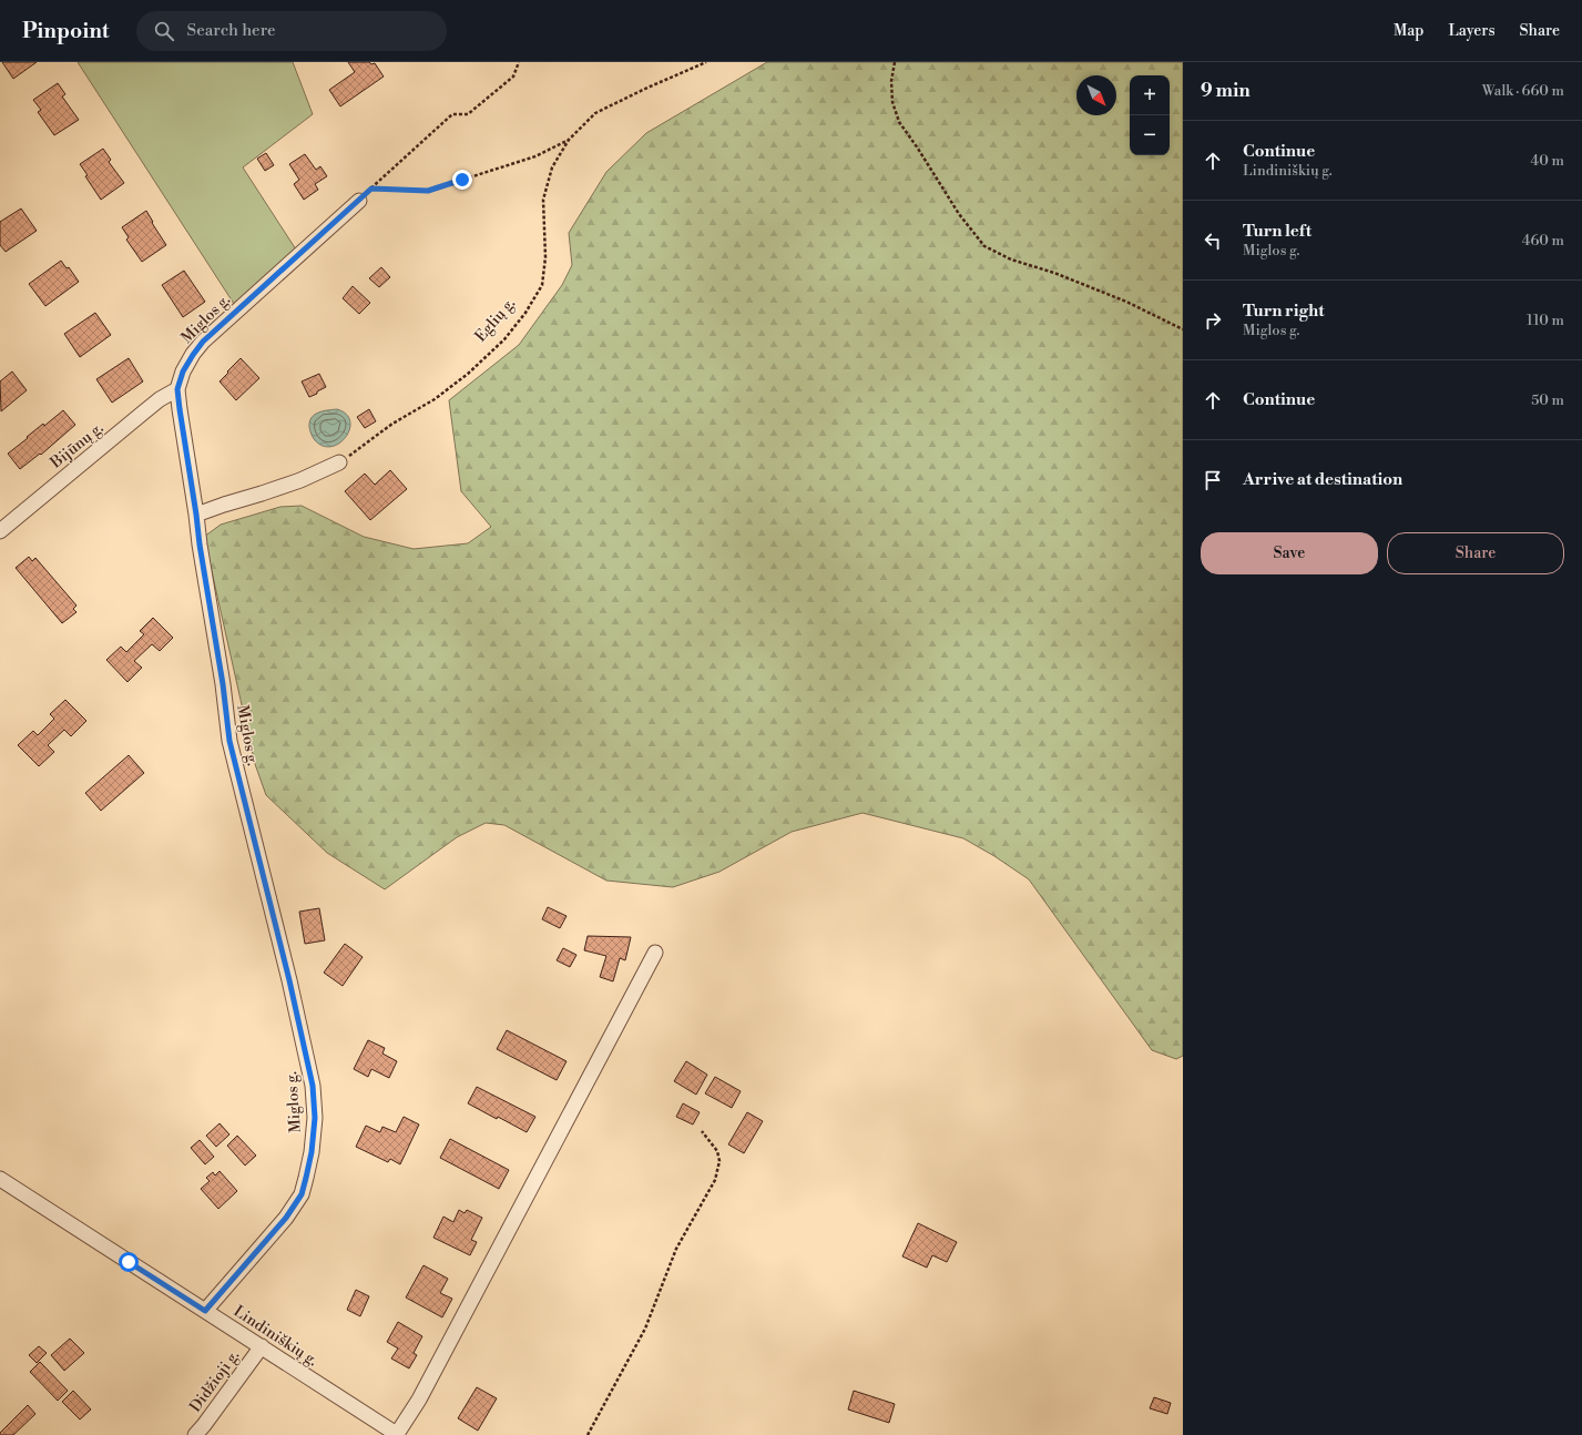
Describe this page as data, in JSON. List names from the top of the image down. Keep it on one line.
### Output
{"streets":{"street":["Miglos g.","Bijūnų g.","Lindiniškių g.","Didžioji g."],"path":["Eglių g."]},"crossings":[["Miglos g.","Bijūnų g."],["Miglos g.","Lindiniškių g."],["Lindiniškių g.","Didžioji g."]],"north":"bottom right","page":{"header":"Pinpoint","search":"Search here","nav":["Map","Layers","Share"],"heading":["9 min","Walk · 660 m"],"map_buttons":["+","−"],"list":[["Continue","Lindiniškių g.","40 m"],["Turn left","Miglos g.","460 m"],["Turn right","Miglos g.","110 m"],["Continue","50 m"],"Arrive at destination"],"buttons":["Save","Share"]}}
